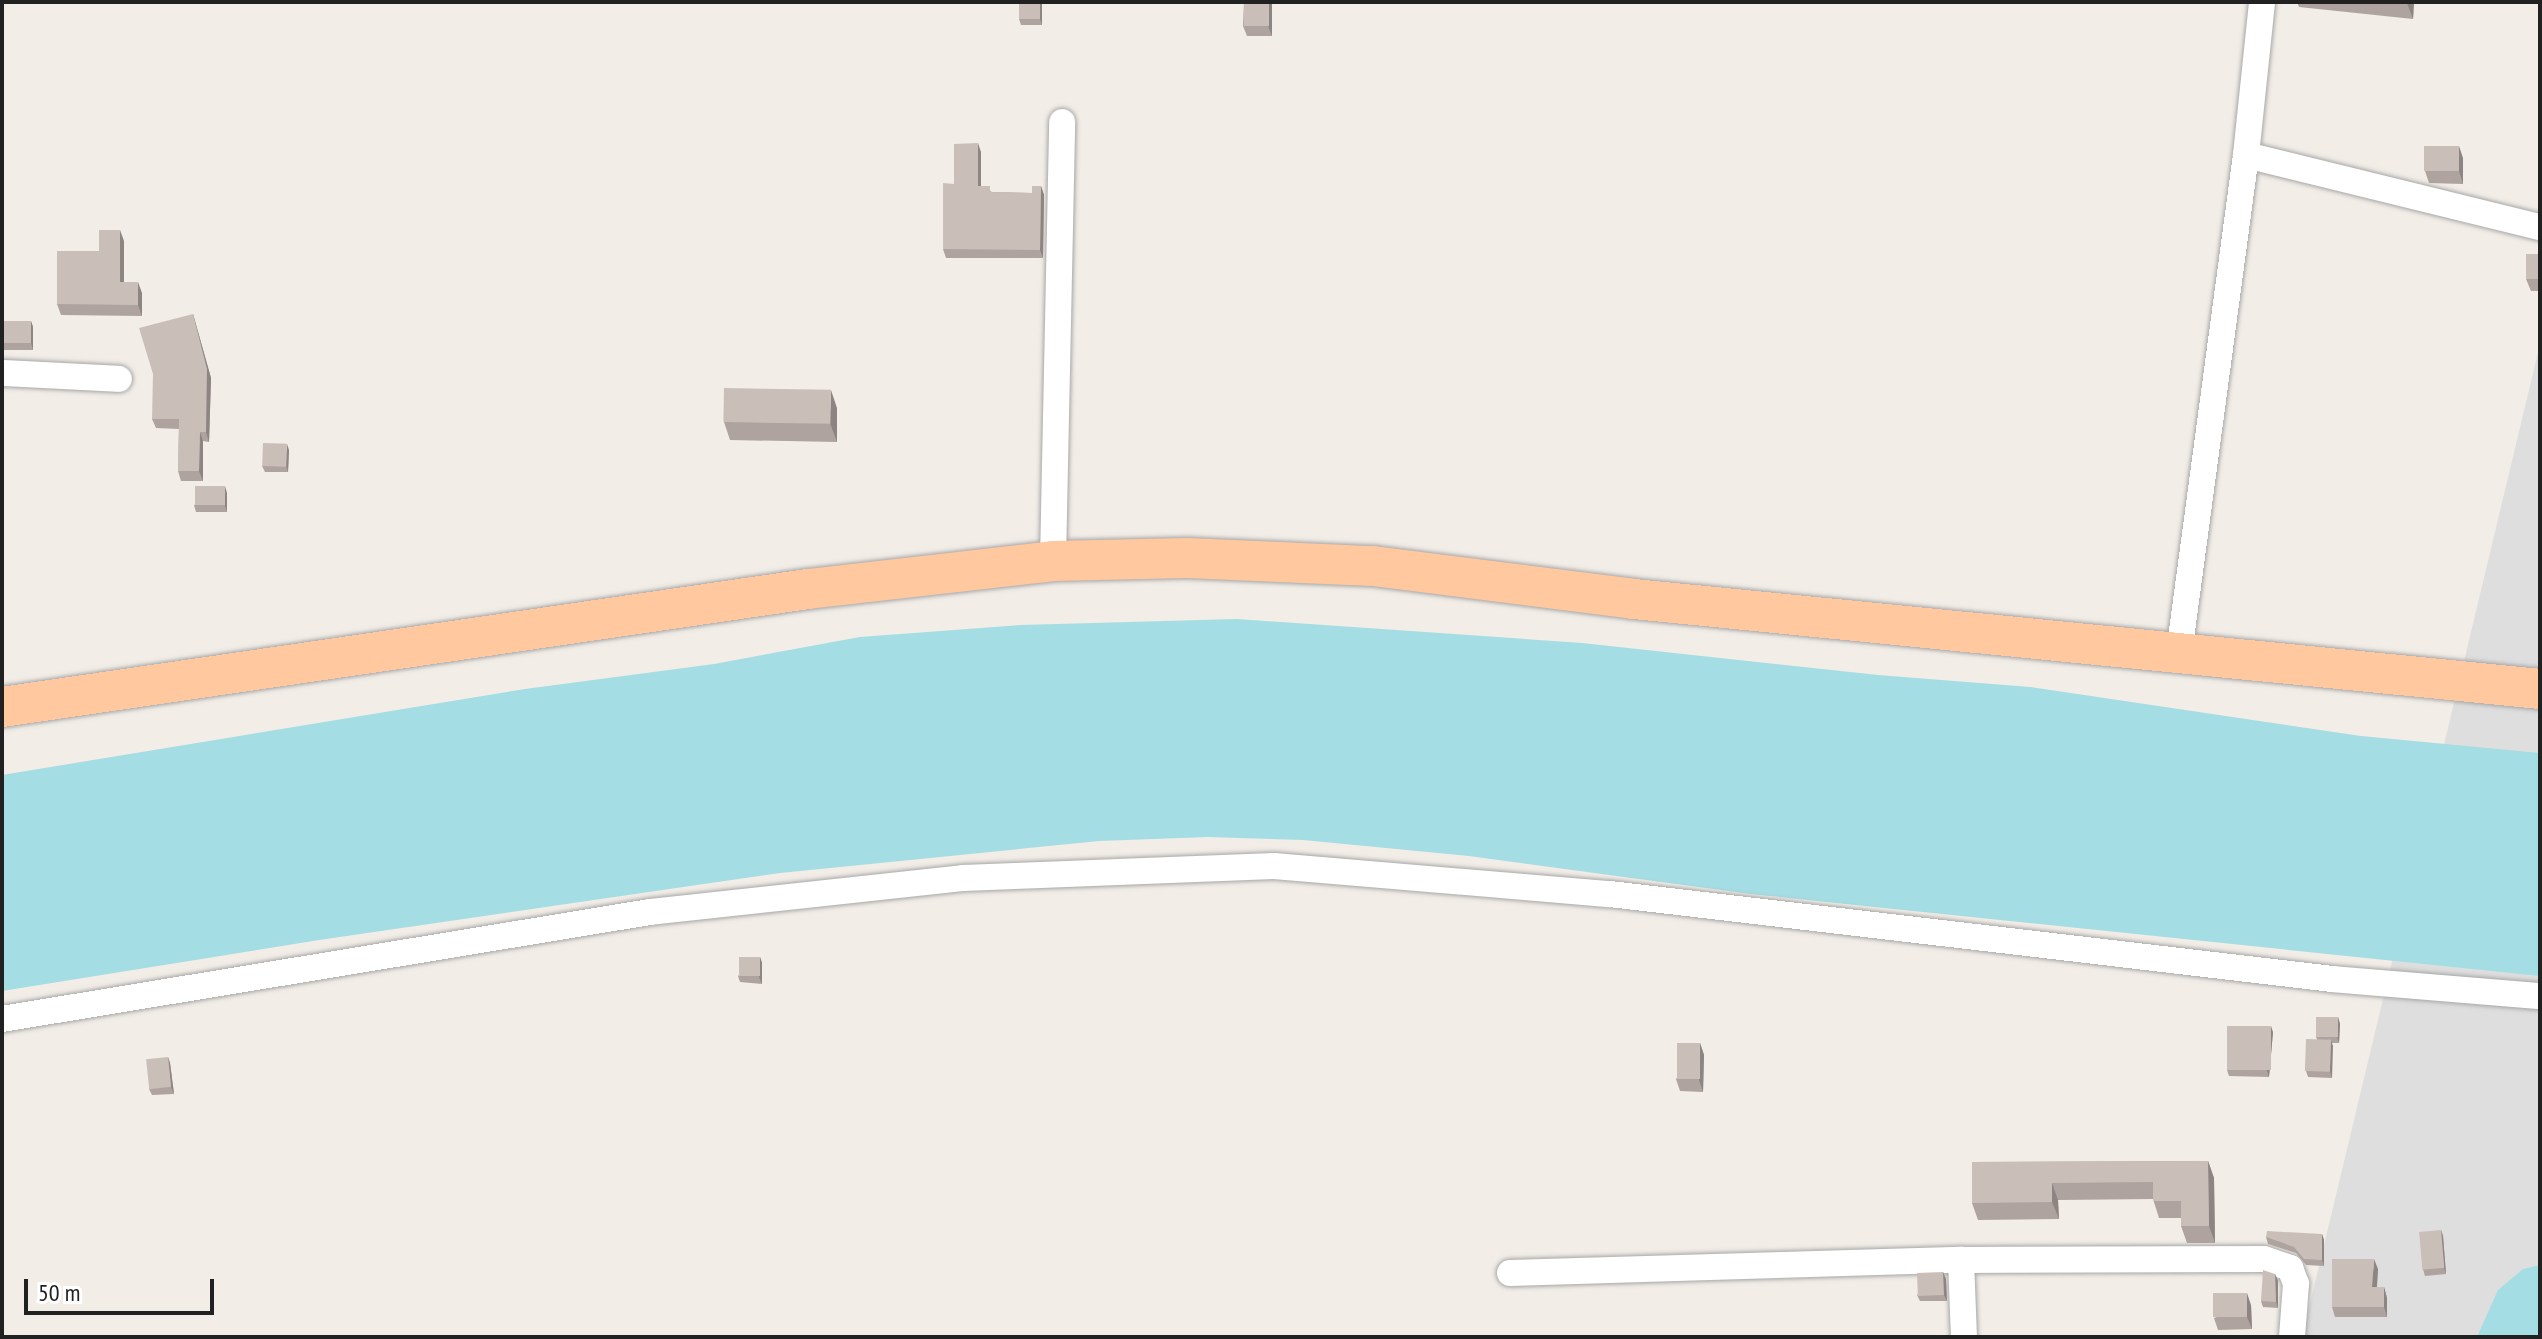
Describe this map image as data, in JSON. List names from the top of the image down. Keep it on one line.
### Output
{"scale_bar":"50 m"}
